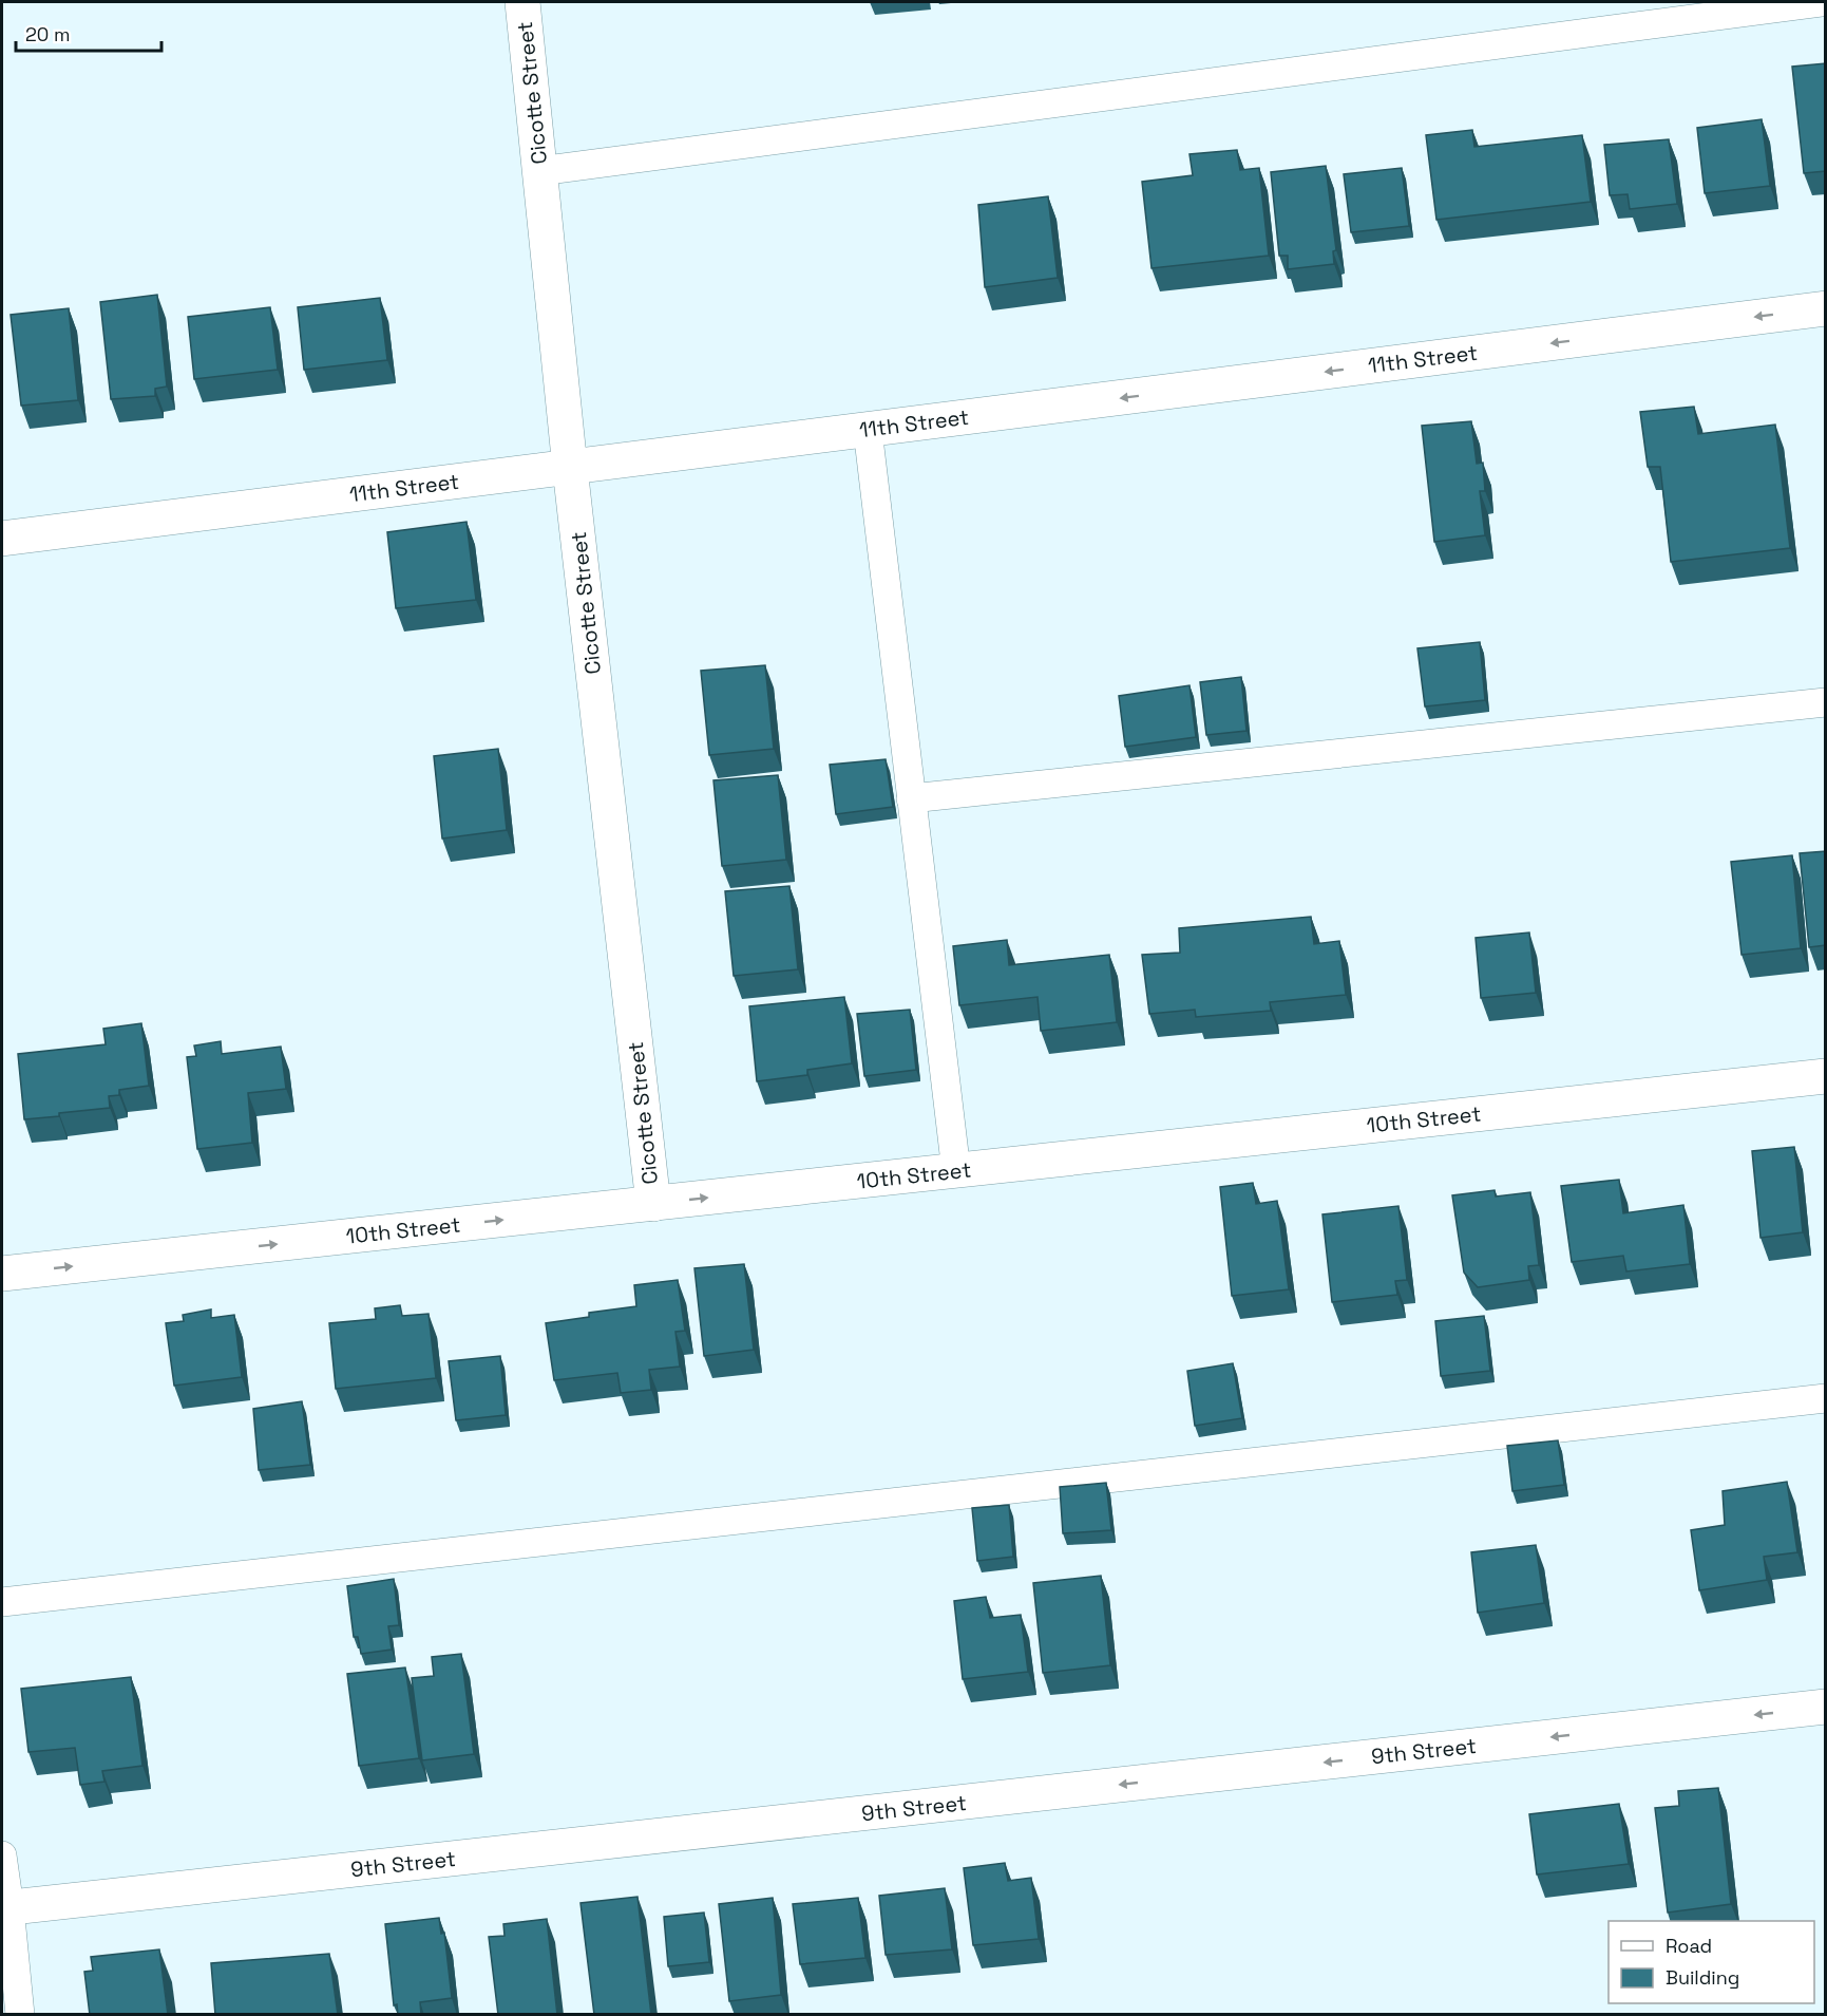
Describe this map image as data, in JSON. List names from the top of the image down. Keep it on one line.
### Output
{"streets":{"street":["Cicotte Street","11th Street","10th Street","9th Street"]},"crossings":[["Cicotte Street","11th Street"],["Cicotte Street","10th Street"]],"one_way":["11th Street","10th Street","9th Street"],"legend":["Road","Building"],"scale_bar":"20 m"}
